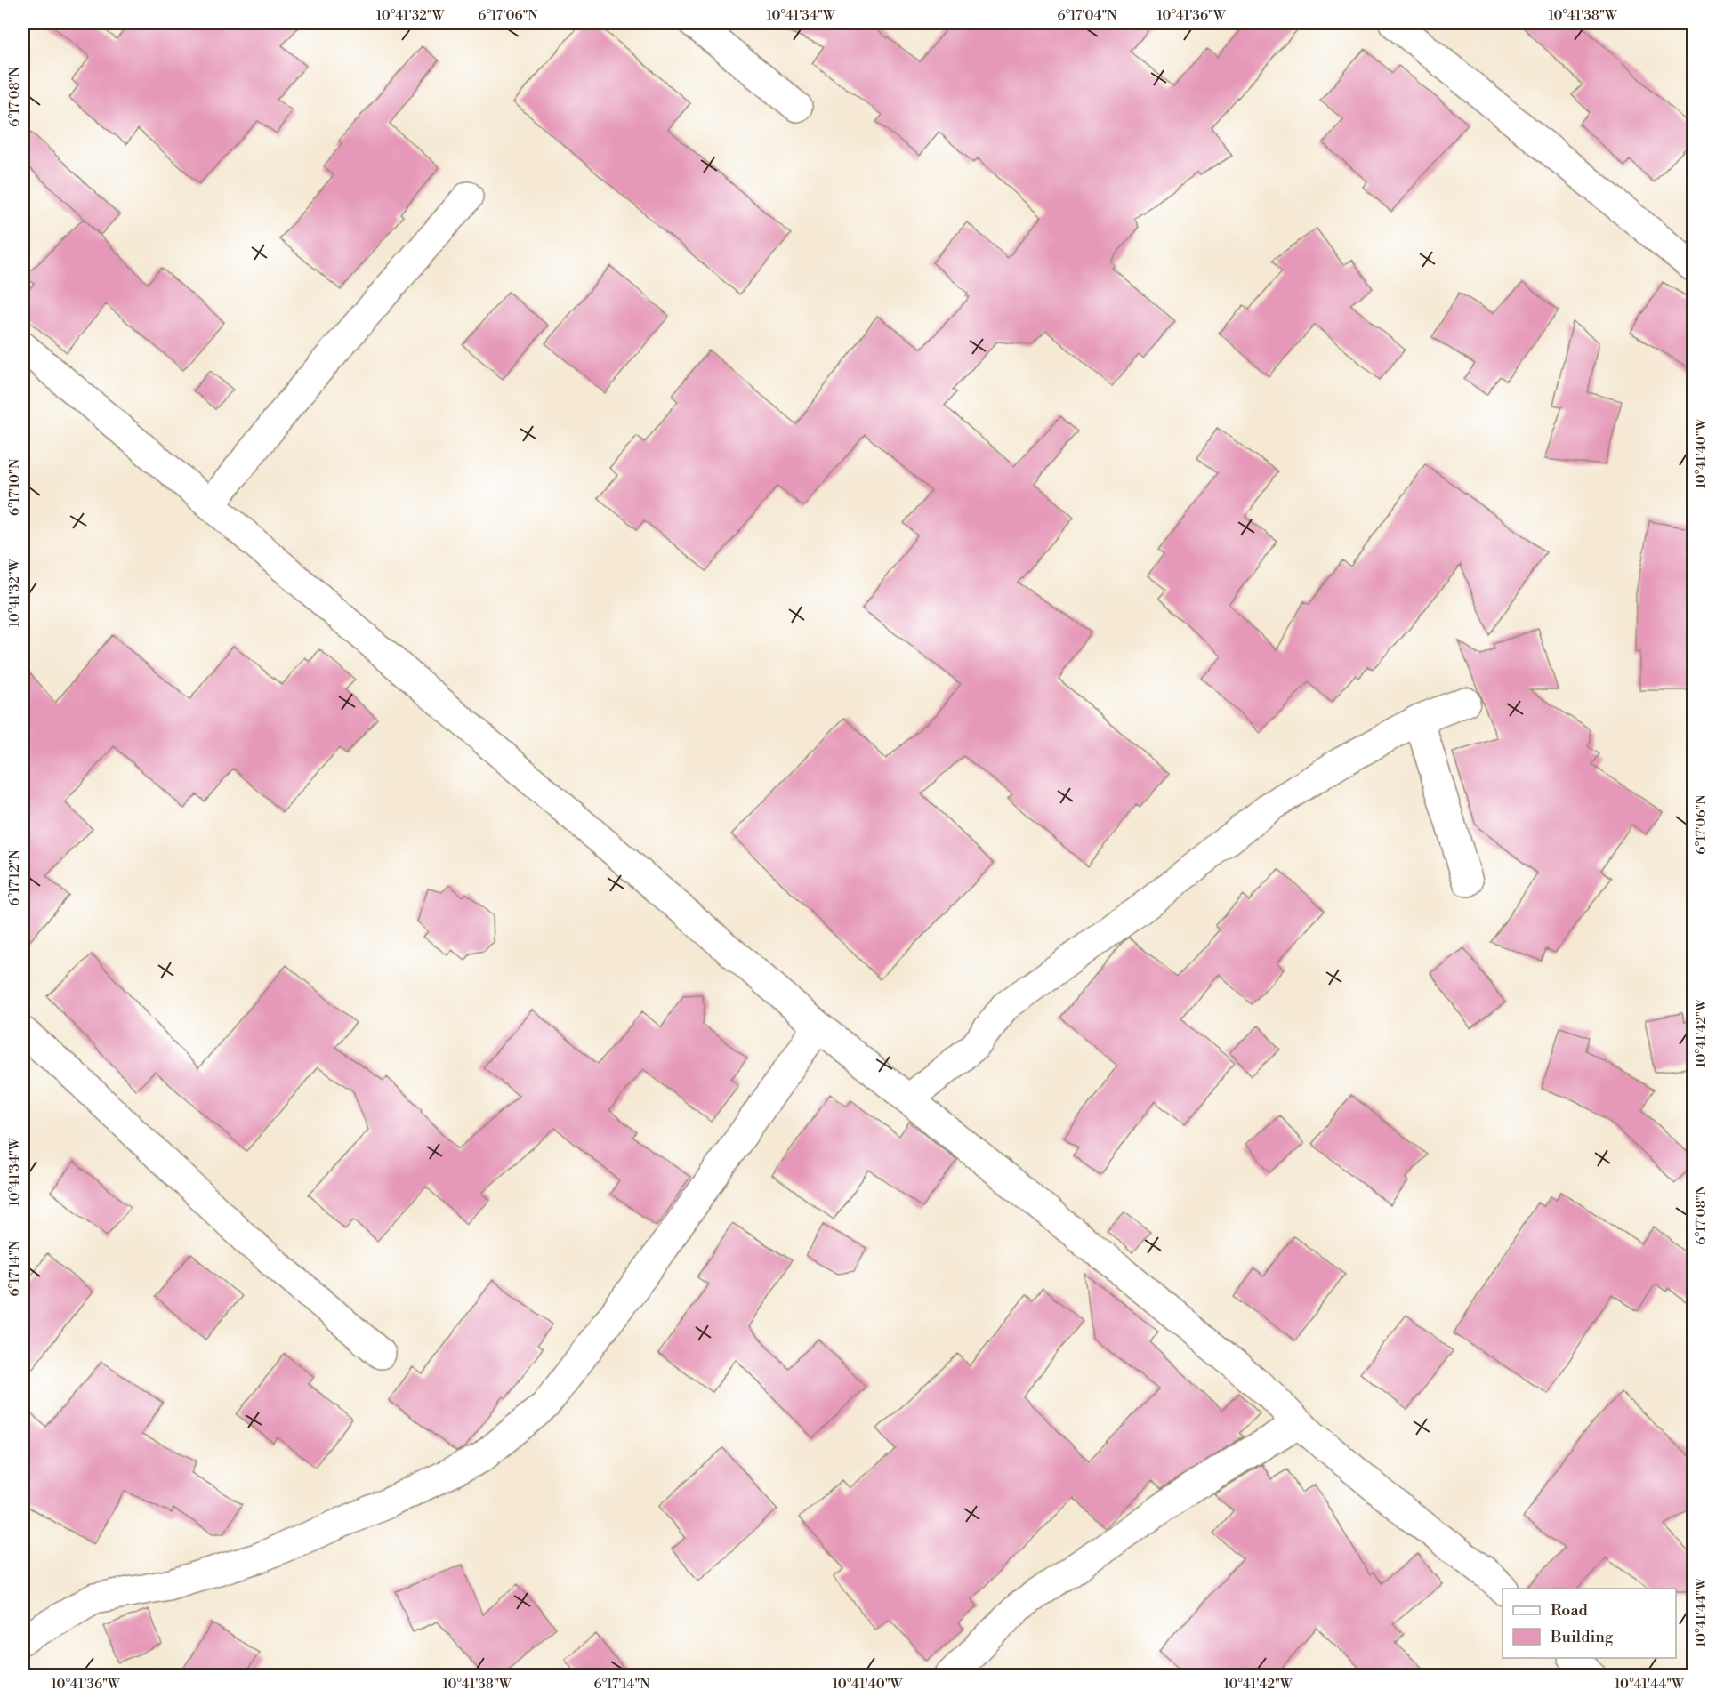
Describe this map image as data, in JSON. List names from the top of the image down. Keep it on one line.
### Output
{"legend":["Road","Building"],"coordinates":["10°41'32\"W","6°17'06\"N","10°41'34\"W","6°17'04\"N","10°41'36\"W","10°41'38\"W","6°17'08\"N","10°41'40\"W","6°17'10\"N","6°17'12\"N","10°41'42\"W","6°17'14\"N","10°41'44\"W"]}
